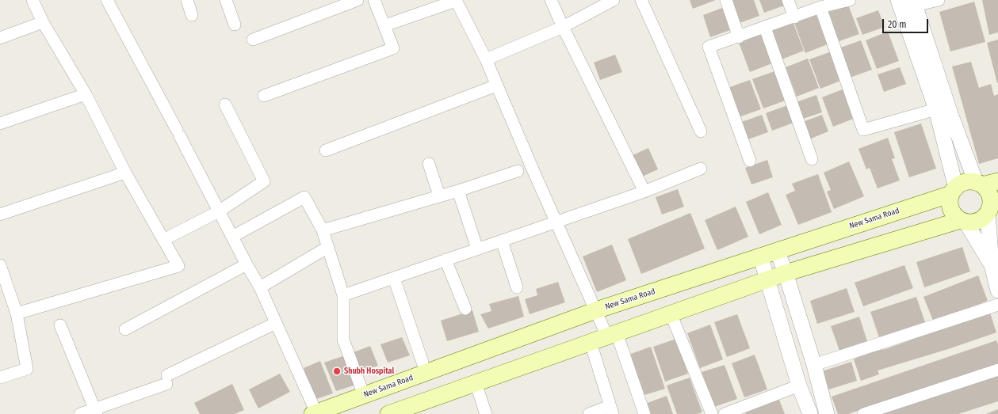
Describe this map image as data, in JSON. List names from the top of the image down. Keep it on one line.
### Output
{"streets":{"main road":["New Sama Road"]},"places":["Shubh Hospital"],"scale_bar":"20 m"}
